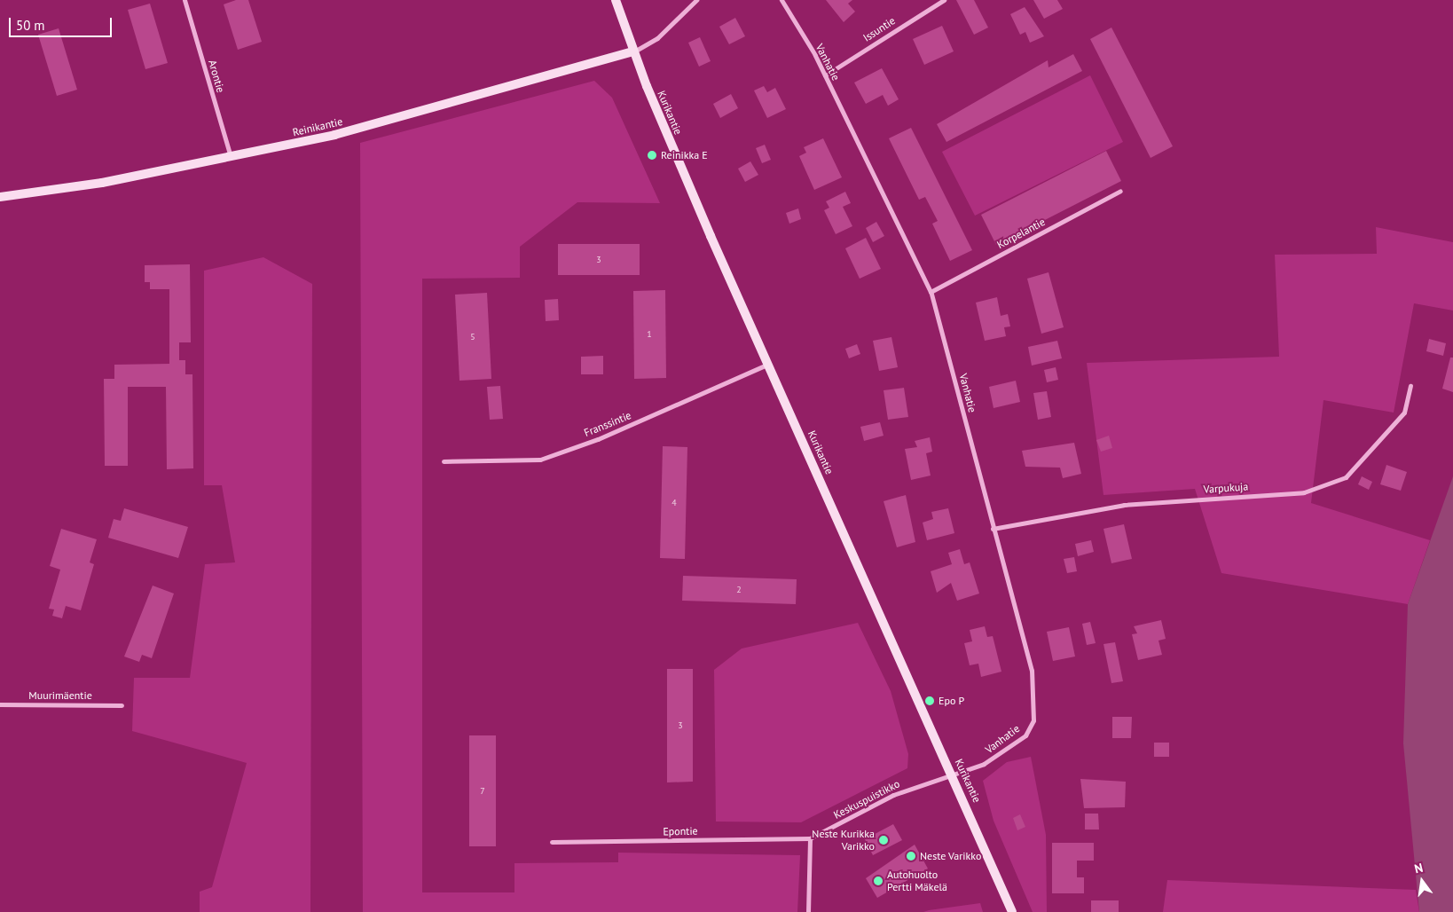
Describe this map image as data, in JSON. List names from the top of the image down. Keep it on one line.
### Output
{"streets":{"street":["Issuntie","Vanhatie","Arontie","Kurikantie","Reinikantie","Korpelantie","Franssintie","Varpukuja","Muurimäentie","Keskuspuistikko","Epontie"]},"crossings":[["Issuntie","Vanhatie"],["Vanhatie","Kurikantie"],["Vanhatie","Korpelantie"],["Vanhatie","Varpukuja"],["Vanhatie","Keskuspuistikko"],["Arontie","Reinikantie"],["Kurikantie","Reinikantie"],["Kurikantie","Franssintie"],["Kurikantie","Keskuspuistikko"],["Keskuspuistikko","Epontie"]],"places":["Reinikka E","Epo P","Neste Kurikka Varikko","Neste Varikko","Autohuolto Pertti Mäkelä"],"house_numbers":["3","1","5","4","2","3","7"],"scale_bar":"50 m","north":"top"}
